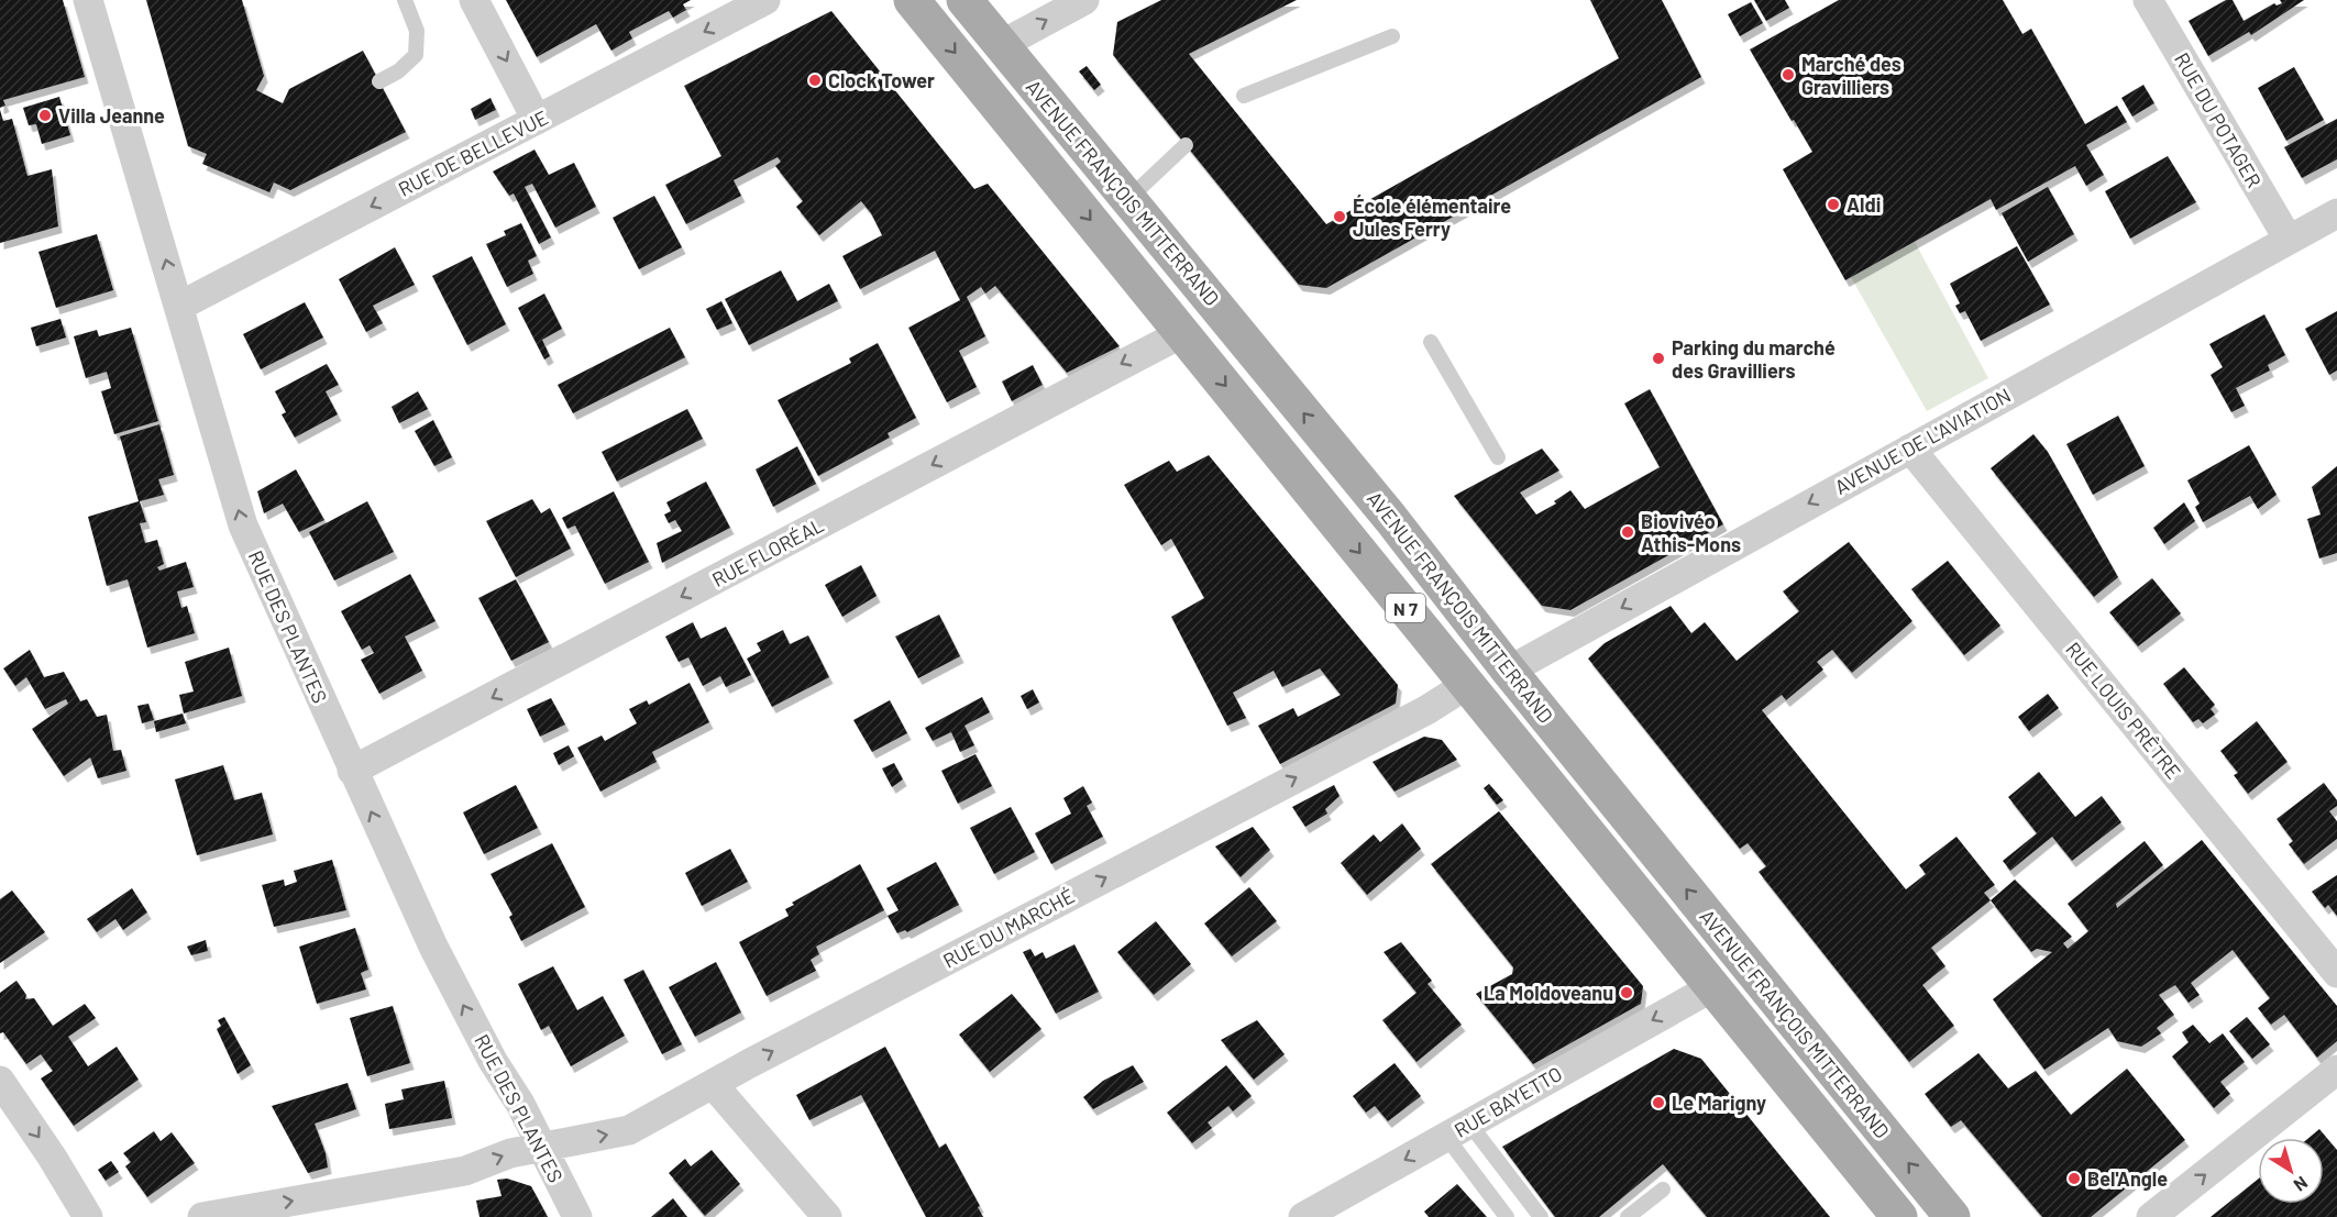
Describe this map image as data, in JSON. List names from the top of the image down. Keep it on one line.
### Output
{"streets":{"main road":["AVENUE FRANÇOIS MITTERRAND","N 7"],"street":["RUE DU POTAGER","RUE DE BELLEVUE","AVENUE DE L'AVIATION","RUE FLORÉAL","RUE DES PLANTES","RUE LOUIS PRÊTRE","RUE DU MARCHÉ","RUE BAYETTO"]},"crossings":[["RUE DU POTAGER","AVENUE DE L'AVIATION"],["RUE DE BELLEVUE","RUE DES PLANTES"],["AVENUE FRANÇOIS MITTERRAND","AVENUE DE L'AVIATION"],["AVENUE FRANÇOIS MITTERRAND","RUE FLORÉAL"],["AVENUE FRANÇOIS MITTERRAND","RUE DU MARCHÉ"],["AVENUE FRANÇOIS MITTERRAND","RUE BAYETTO"],["AVENUE DE L'AVIATION","RUE LOUIS PRÊTRE"],["RUE FLORÉAL","RUE DES PLANTES"],["RUE DES PLANTES","RUE DU MARCHÉ"]],"one_way":["RUE DE BELLEVUE","AVENUE DE L'AVIATION","RUE FLORÉAL","RUE DES PLANTES","RUE DU MARCHÉ","RUE BAYETTO"],"places":["Marché des Gravilliers","Clock Tower","Villa Jeanne","Aldi","École élémentaire Jules Ferry","Parking du marché des Gravilliers","Biovivéo Athis-Mons","La Moldoveanu","Le Marigny","Bel'Angle"],"north":"bottom right"}
